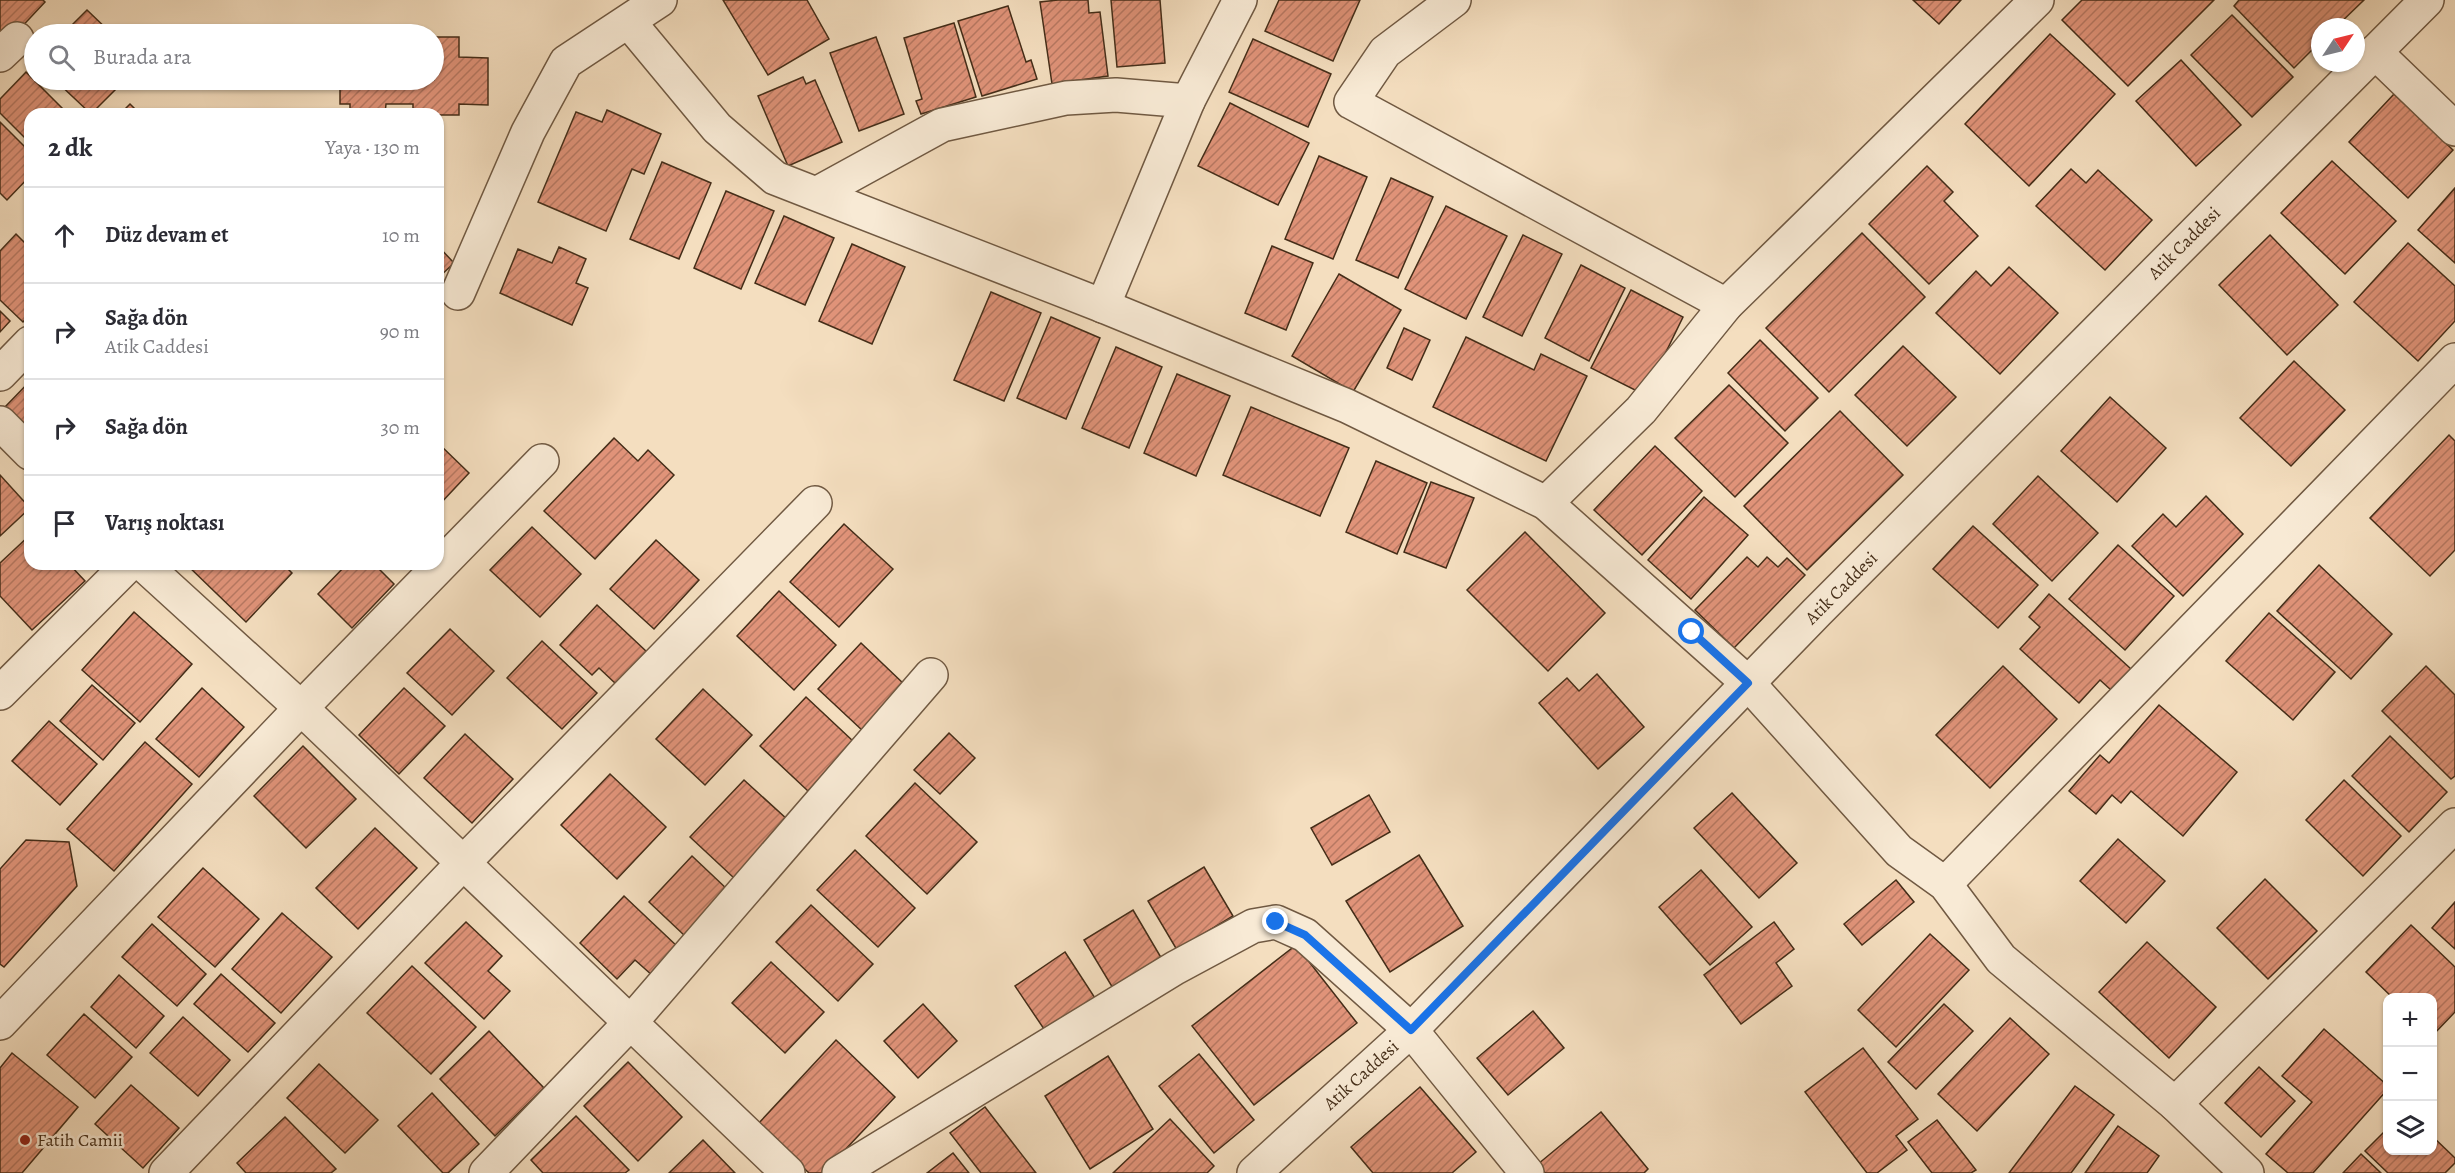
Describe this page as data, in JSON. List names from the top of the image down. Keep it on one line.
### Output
{"streets":{"street":["Atik Caddesi"]},"places":["Fatih Camii"],"north":"top right","page":{"search":"Burada ara","heading":["2 dk","Yaya · 130 m"],"list":[["Düz devam et","10 m"],["Sağa dön","Atik Caddesi","90 m"],["Sağa dön","30 m"],"Varış noktası"],"map_buttons":["+","−"]}}
